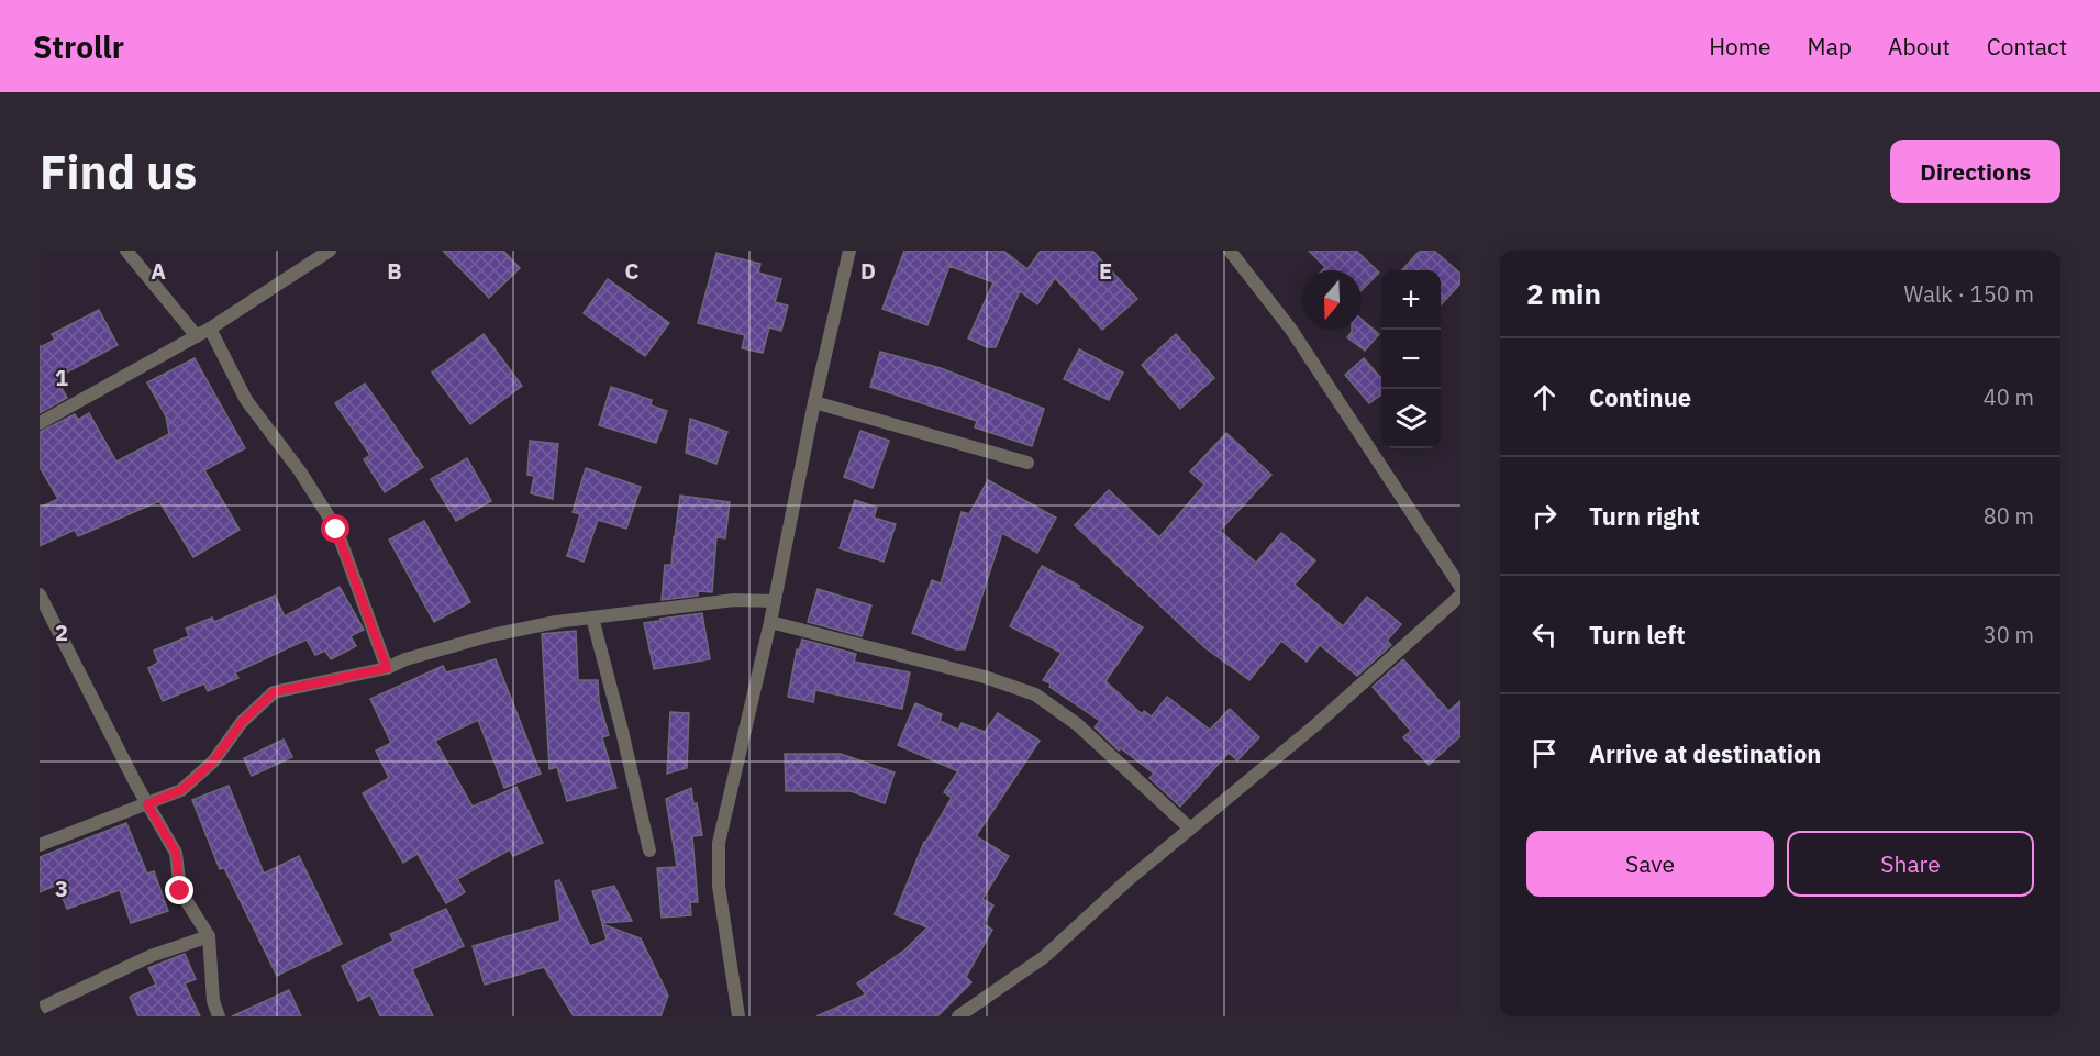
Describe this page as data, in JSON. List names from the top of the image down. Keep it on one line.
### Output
{"north":"bottom","page":{"header":"Strollr","nav":["Home","Map","About","Contact"],"buttons":["Directions",["Save","Share"]],"title":"Find us","heading":["2 min","Walk · 150 m"],"map_buttons":["+","−"],"list":[["Continue","40 m"],["Turn right","80 m"],["Turn left","30 m"],"Arrive at destination"]},"grid":{"columns":["A","B","C","D","E"],"rows":["1","2","3"]}}
